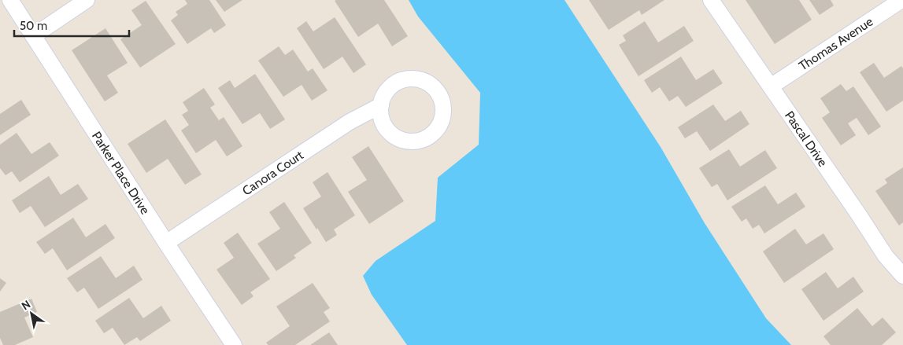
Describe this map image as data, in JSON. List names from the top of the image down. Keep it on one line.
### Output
{"streets":{"street":["Thomas Avenue","Pascal Drive","Parker Place Drive","Canora Court"]},"crossings":[["Thomas Avenue","Pascal Drive"],["Parker Place Drive","Canora Court"]],"scale_bar":"50 m","north":"top left"}
